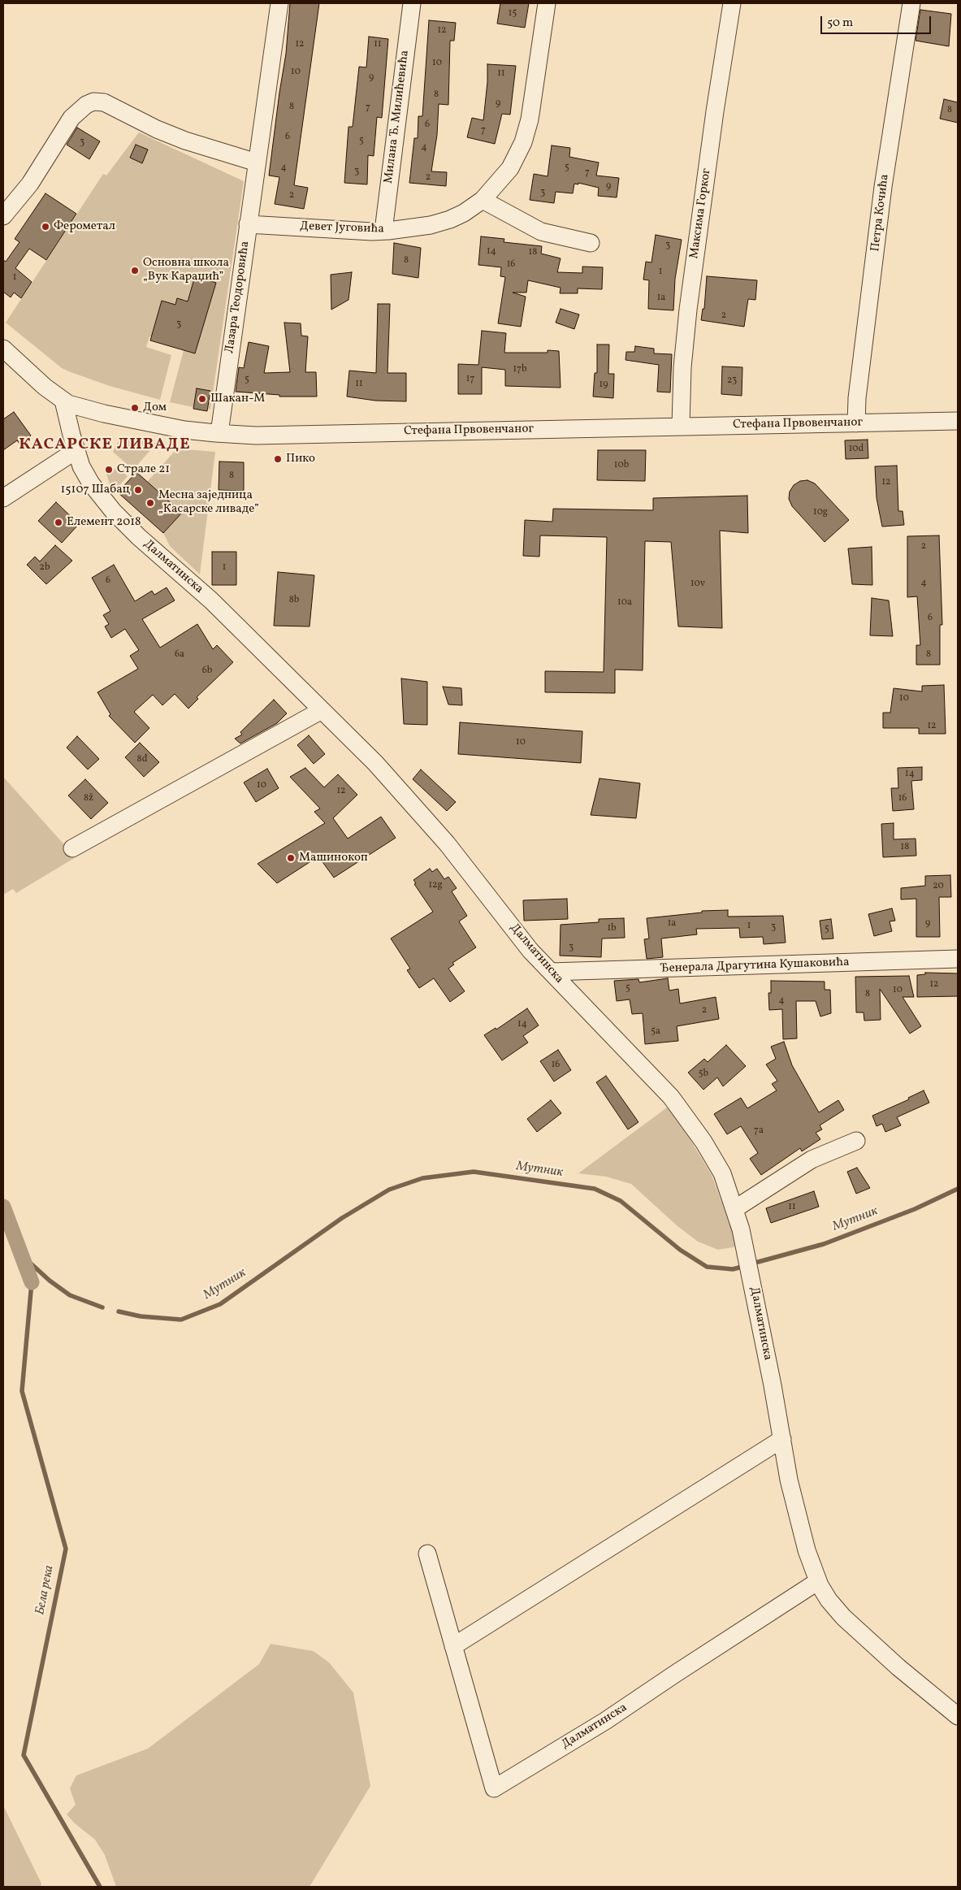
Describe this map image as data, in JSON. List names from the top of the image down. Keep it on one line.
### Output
{"streets":{"street":["Милана Ђ. Милићевића","Петра Кочића","Максима Горког","Девет Југовића","Лазара Теодоровића","Стефана Првовенчаног","Далматинска","Ђенерала Драгутина Кушаковића"]},"crossings":[["Милана Ђ. Милићевића","Девет Југовића"],["Петра Кочића","Стефана Првовенчаног"],["Максима Горког","Стефана Првовенчаног"],["Девет Југовића","Лазара Теодоровића"],["Лазара Теодоровића","Стефана Првовенчаног"],["Стефана Првовенчаног","Далматинска"],["Далматинска","Ђенерала Драгутина Кушаковића"]],"districts":["КАСАРСКЕ ЛИВАДЕ"],"water":["Мутник","Бела река"],"places":["Ферометал","Основна школа „Вук Караџић”","Шакан-М","Дом","Пико","Страле 21","15107 Шабац","Месна заједница „Касарске ливаде”","Елемент 2018","Машинокоп"],"house_numbers":["15","12","12","11","10","10","11","9","8","9","8","7","8","6","7","6","5","3","4","4","5","3","7","2","9","3","2","3","14","18","8","16","1","1","1a","2","3","17b","17","5","23","11","19","10d","10b","8","12","10g","2","2b","1","6","4","10v","8b","10a","6","6a","8","6b","10","12","10","8đ","14","10","12","8ž","16","18","12g","20","1a","9","1","3","1b","5","3","12","5","10","8","4","2","14","5a","16","5b","7a","11"],"scale_bar":"50 m"}
